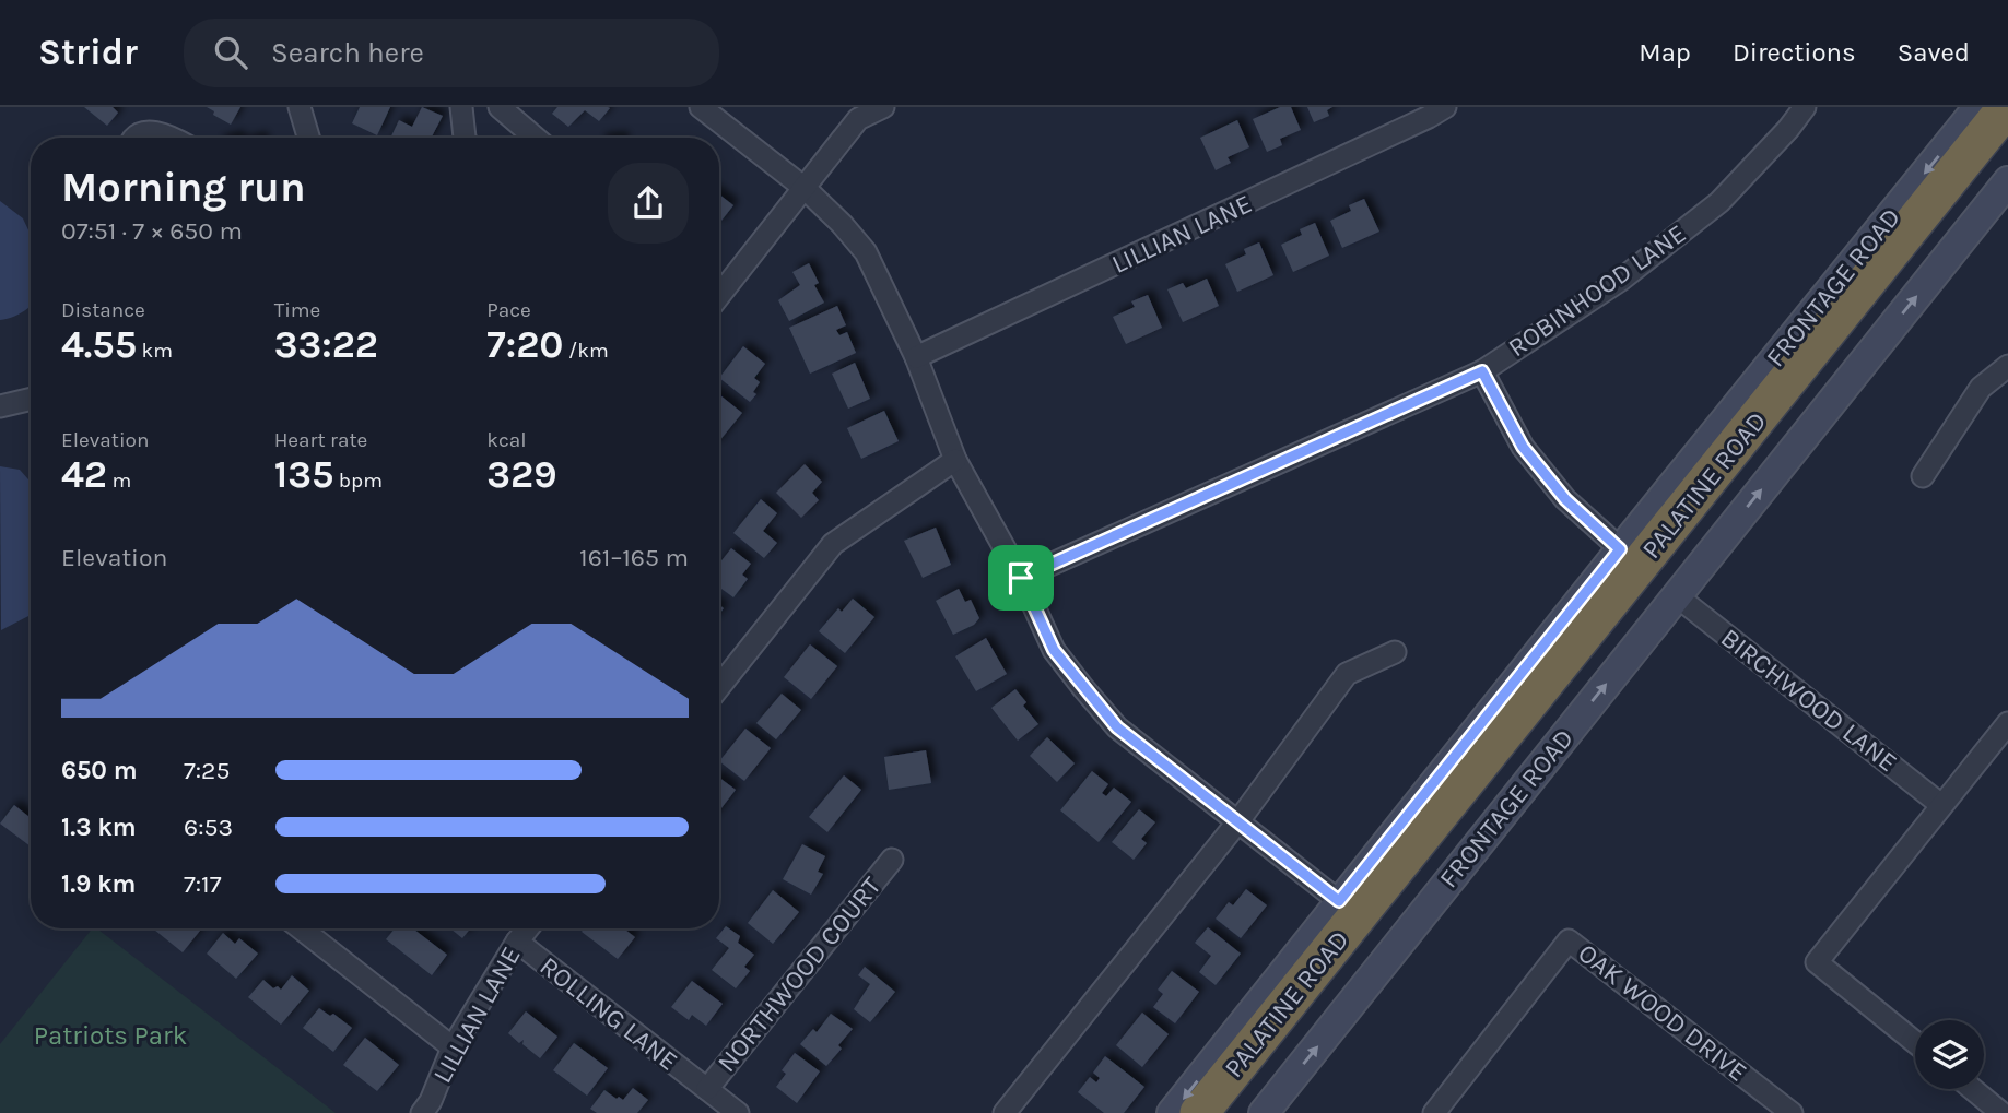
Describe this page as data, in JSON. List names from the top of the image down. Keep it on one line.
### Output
{"streets":{"highway":["PALATINE ROAD"],"street":["LILLIAN LANE","FRONTAGE ROAD","ROBINHOOD LANE","BIRCHWOOD LANE","NORTHWOOD COURT","OAK WOOD DRIVE","ROLLING LANE"]},"crossings":[["LILLIAN LANE","ROLLING LANE"],["FRONTAGE ROAD","BIRCHWOOD LANE"],["NORTHWOOD COURT","ROLLING LANE"]],"parks":["Patriots Park"],"page":{"header":"Stridr","search":"Search here","nav":["Map","Directions","Saved"],"heading":["Morning run","07:51 · 7 × 650 m"],"stats":[["Distance","4.55 km"],["Time","33:22"],["Pace","7:20 /km"],["Elevation","42 m"],["Heart rate","135 bpm"],["kcal","329"]],"chart":["Elevation","161–165 m"],"list":[{"name":"650 m","note":"7:25"},{"name":"1.3 km","note":"6:53"},{"name":"1.9 km","note":"7:17"}]}}
